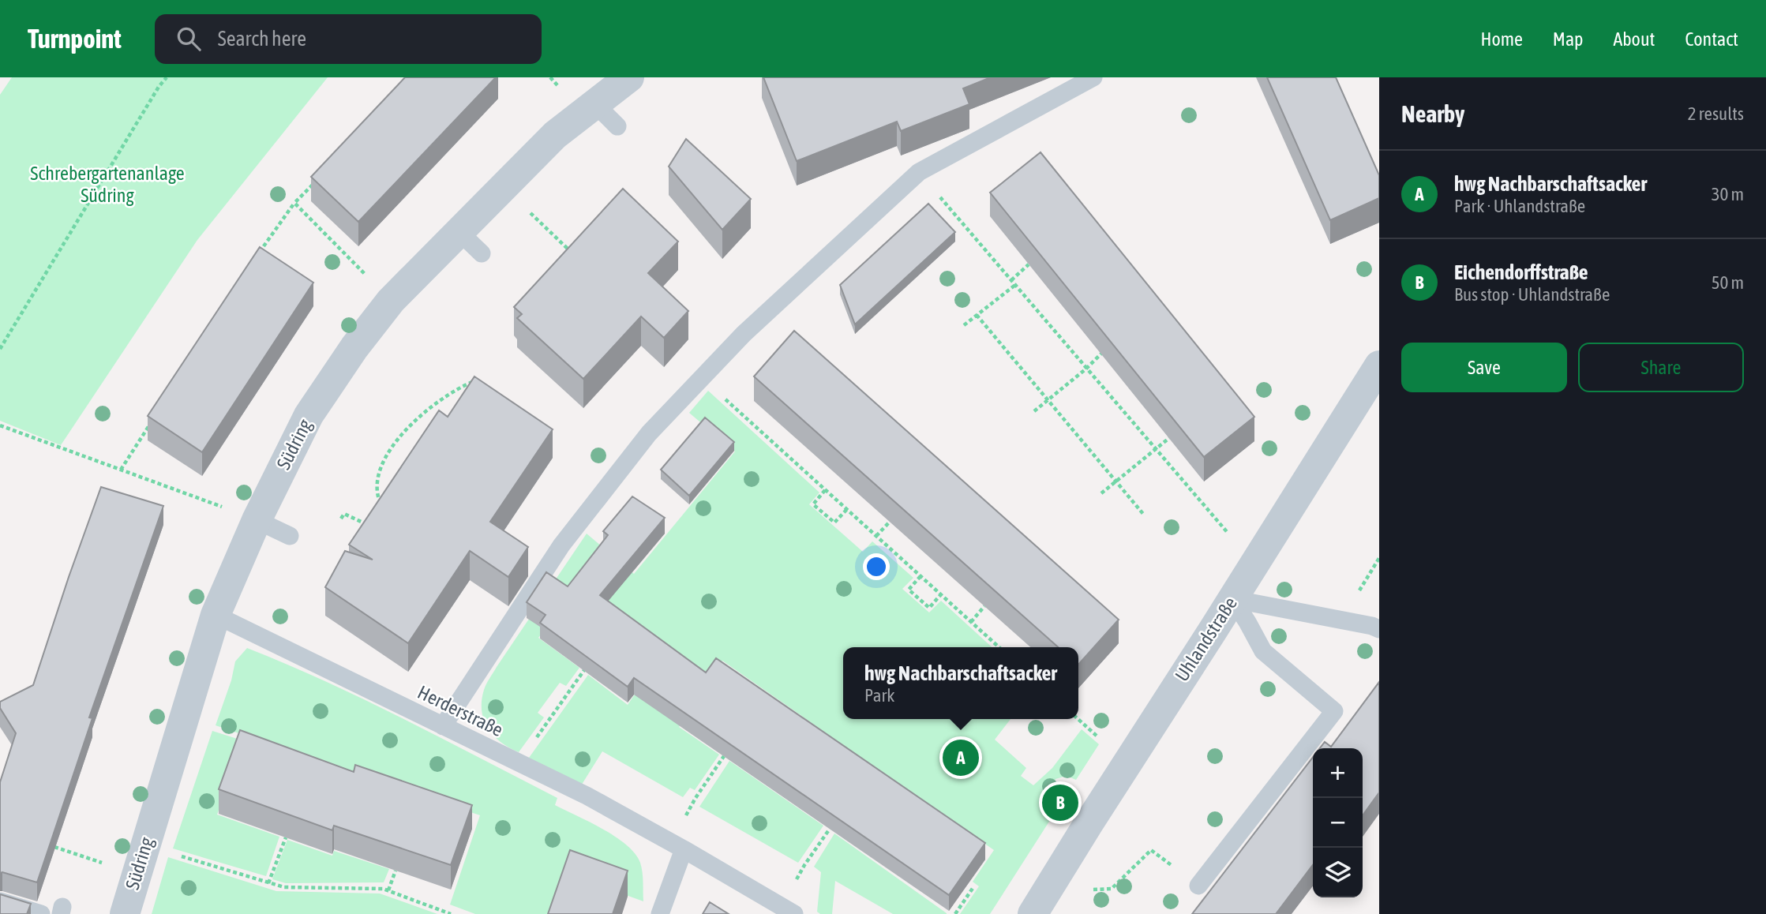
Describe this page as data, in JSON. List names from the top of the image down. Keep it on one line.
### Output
{"streets":{"street":["Südring","Uhlandstraße"],"lane":["Herderstraße"]},"crossings":[["Südring","Herderstraße"]],"parks":["Schrebergartenanlage Südring"],"page":{"header":"Turnpoint","search":"Search here","nav":["Home","Map","About","Contact"],"heading":["Nearby","2 results"],"list":[{"mark":"A","name":"hwg Nachbarschaftsacker","note":"Park · Uhlandstraße","value":"30 m"},{"mark":"B","name":"Eichendorffstraße","note":"Bus stop · Uhlandstraße","value":"50 m"}],"buttons":["Save","Share"],"popup":["hwg Nachbarschaftsacker","Park"],"pins":["A","B"],"map_buttons":["+","−"]}}
